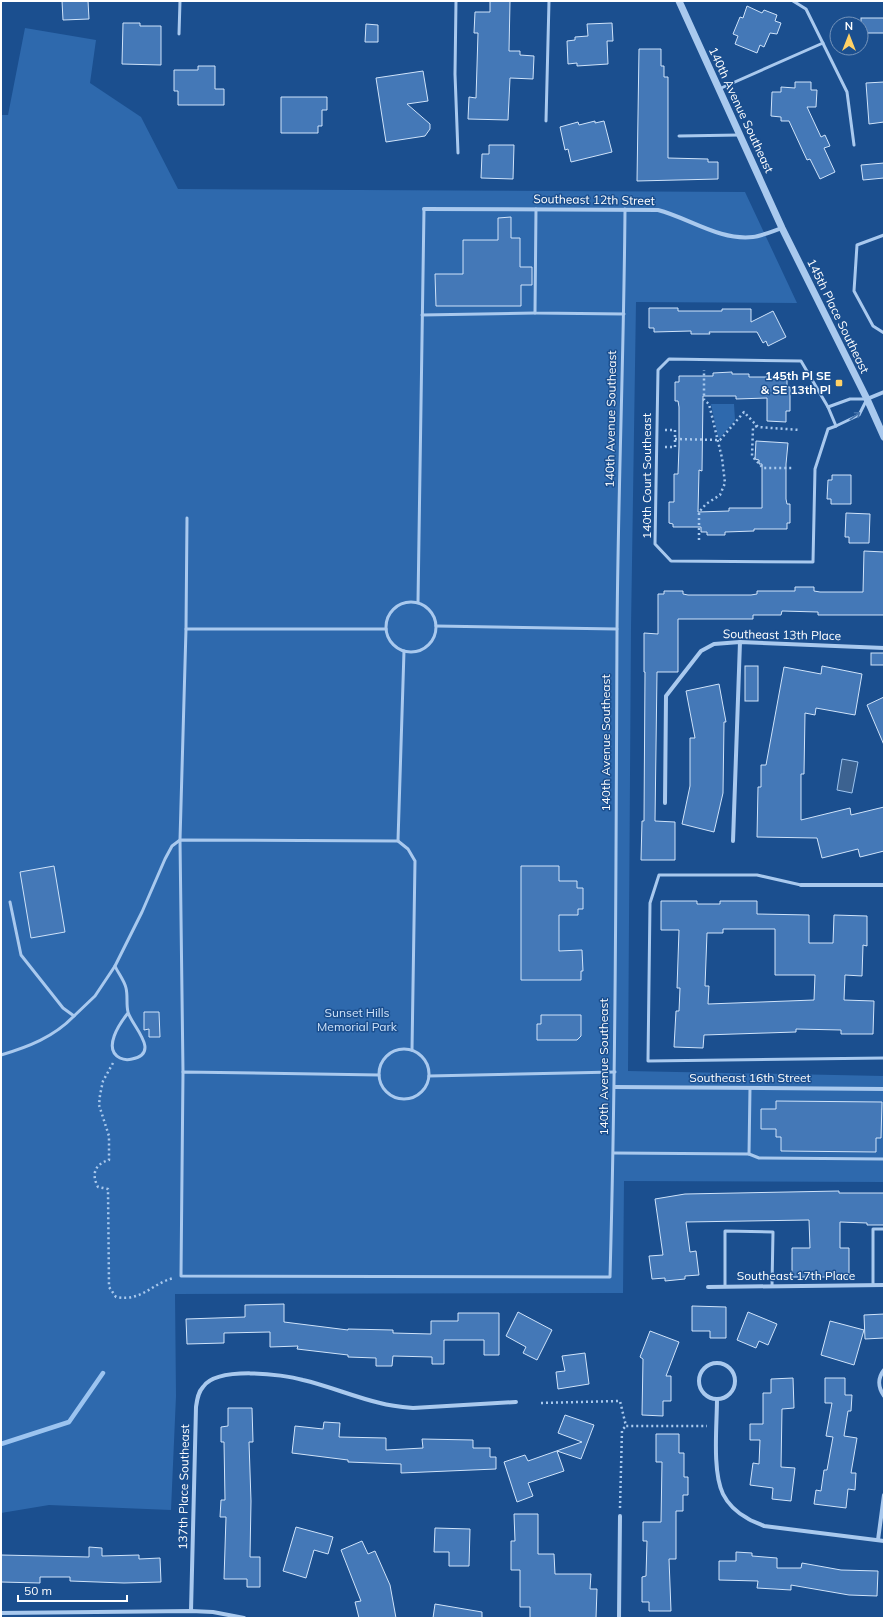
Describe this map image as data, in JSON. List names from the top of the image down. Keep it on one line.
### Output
{"streets":{"street":["140th Avenue Southeast","Southeast 12th Street","145th Place Southeast","Southeast 13th Place","Southeast 16th Street","Southeast 17th Place","137th Place Southeast"],"lane":["140th Court Southeast"]},"crossings":[["140th Avenue Southeast","Southeast 12th Street"],["140th Avenue Southeast","145th Place Southeast"],["140th Avenue Southeast","Southeast 16th Street"],["Southeast 12th Street","145th Place Southeast"],["145th Place Southeast","140th Court Southeast"]],"parks":["Sunset Hills Memorial Park"],"places":{"transit":["145th Pl SE & SE 13th Pl"]},"scale_bar":"50 m","north":"top"}
